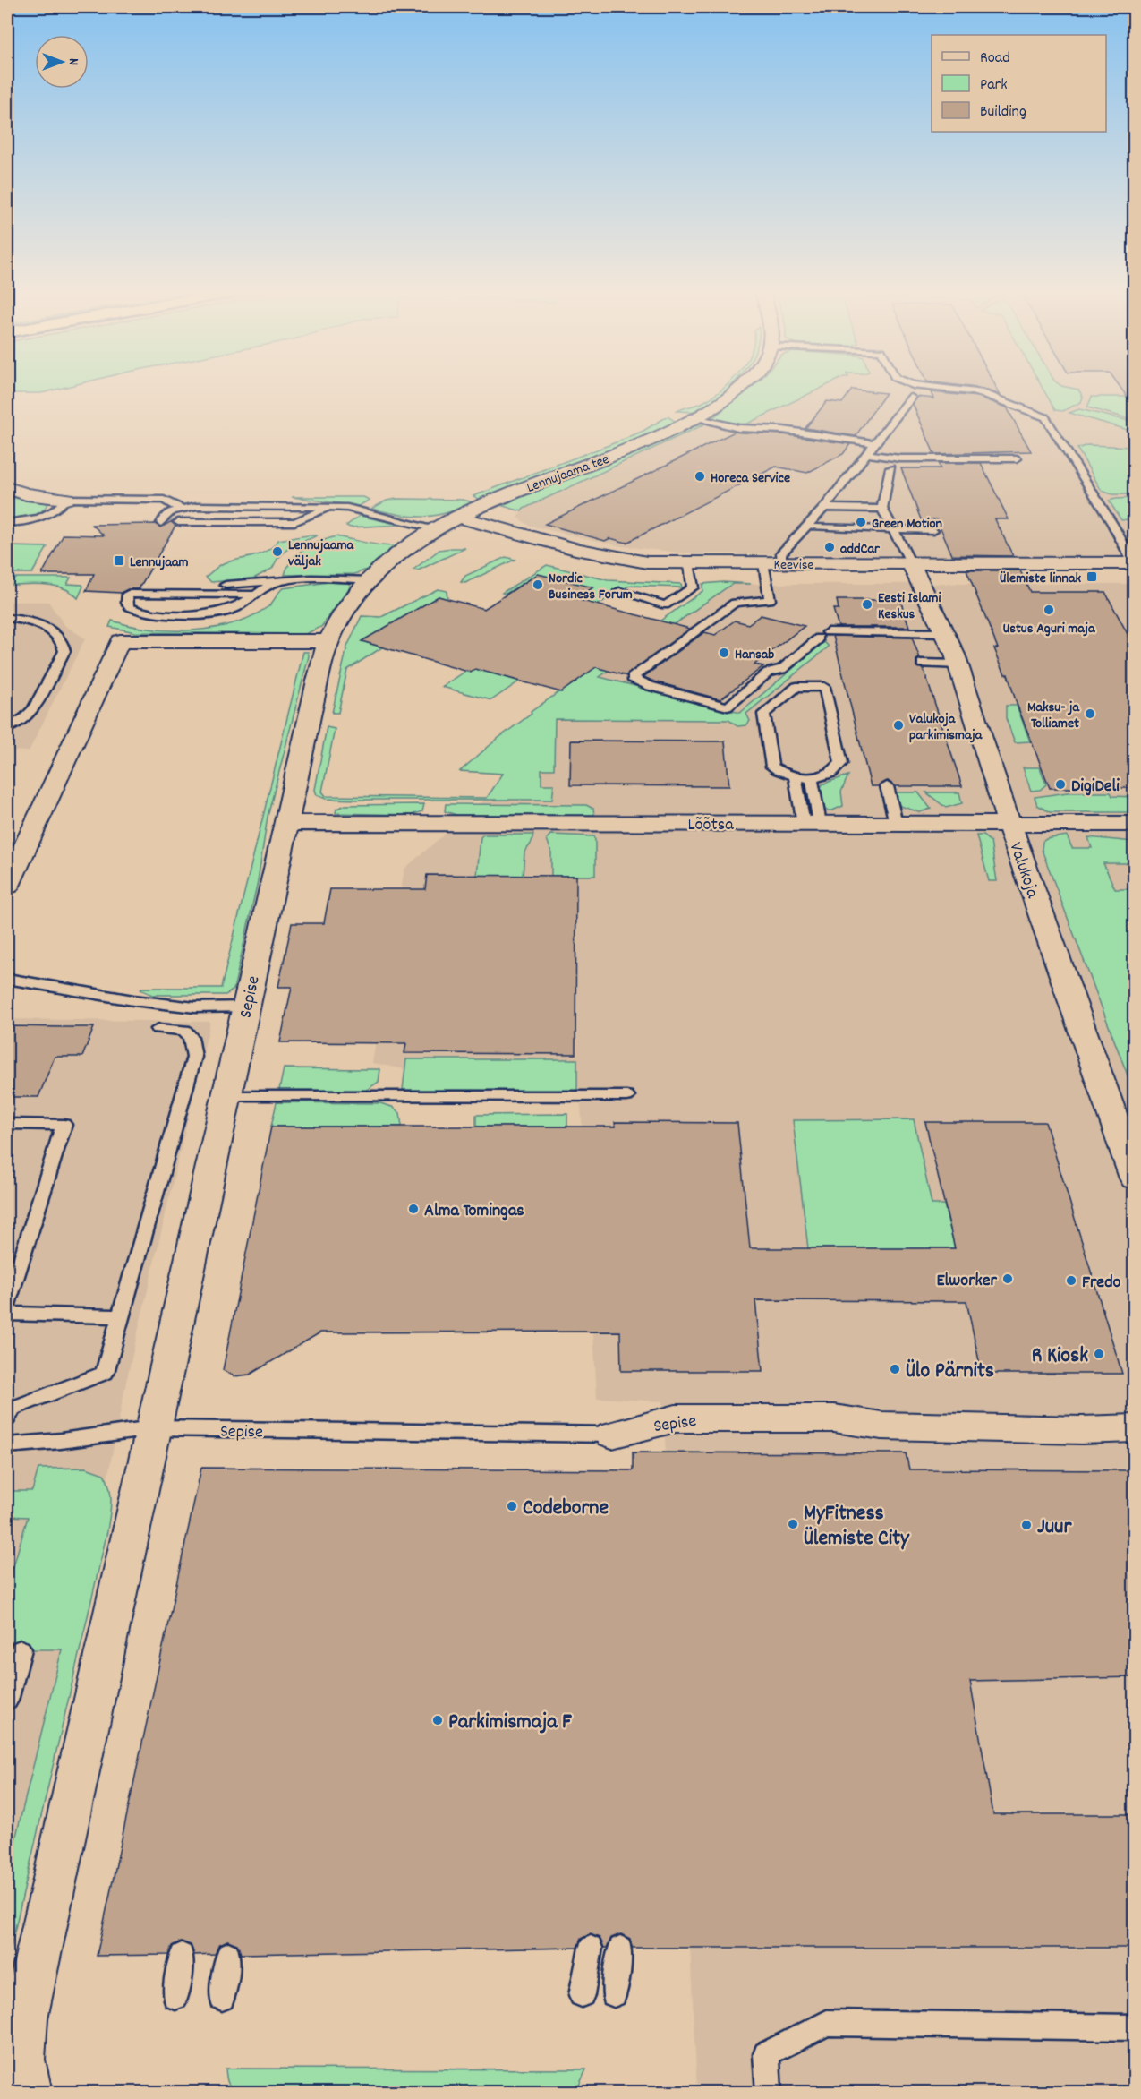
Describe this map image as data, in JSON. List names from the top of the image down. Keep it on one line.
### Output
{"streets":{"street":["Lennujaama tee","Keevise","Lõõtsa","Valukoja","Sepise"]},"crossings":[["Lennujaama tee","Keevise"],["Lennujaama tee","Sepise"],["Keevise","Valukoja"],["Lõõtsa","Valukoja"],["Lõõtsa","Sepise"]],"places":{"other":["Horeca Service","Green Motion","addCar","Lennujaama väljak","Nordic Business Forum","Eesti Islami Keskus","Ustus Aguri maja","Hansab","Maksu- ja Tolliamet","Valukoja parkimismaja","DigiDeli","Alma Tomingas","Elworker","Fredo","R Kiosk","Ülo Pärnits","Codeborne","MyFitness Ülemiste City","Juur","Parkimismaja F"],"transit":["Lennujaam","Ülemiste linnak"]},"legend":["Road","Park","Building"],"north":"right"}
